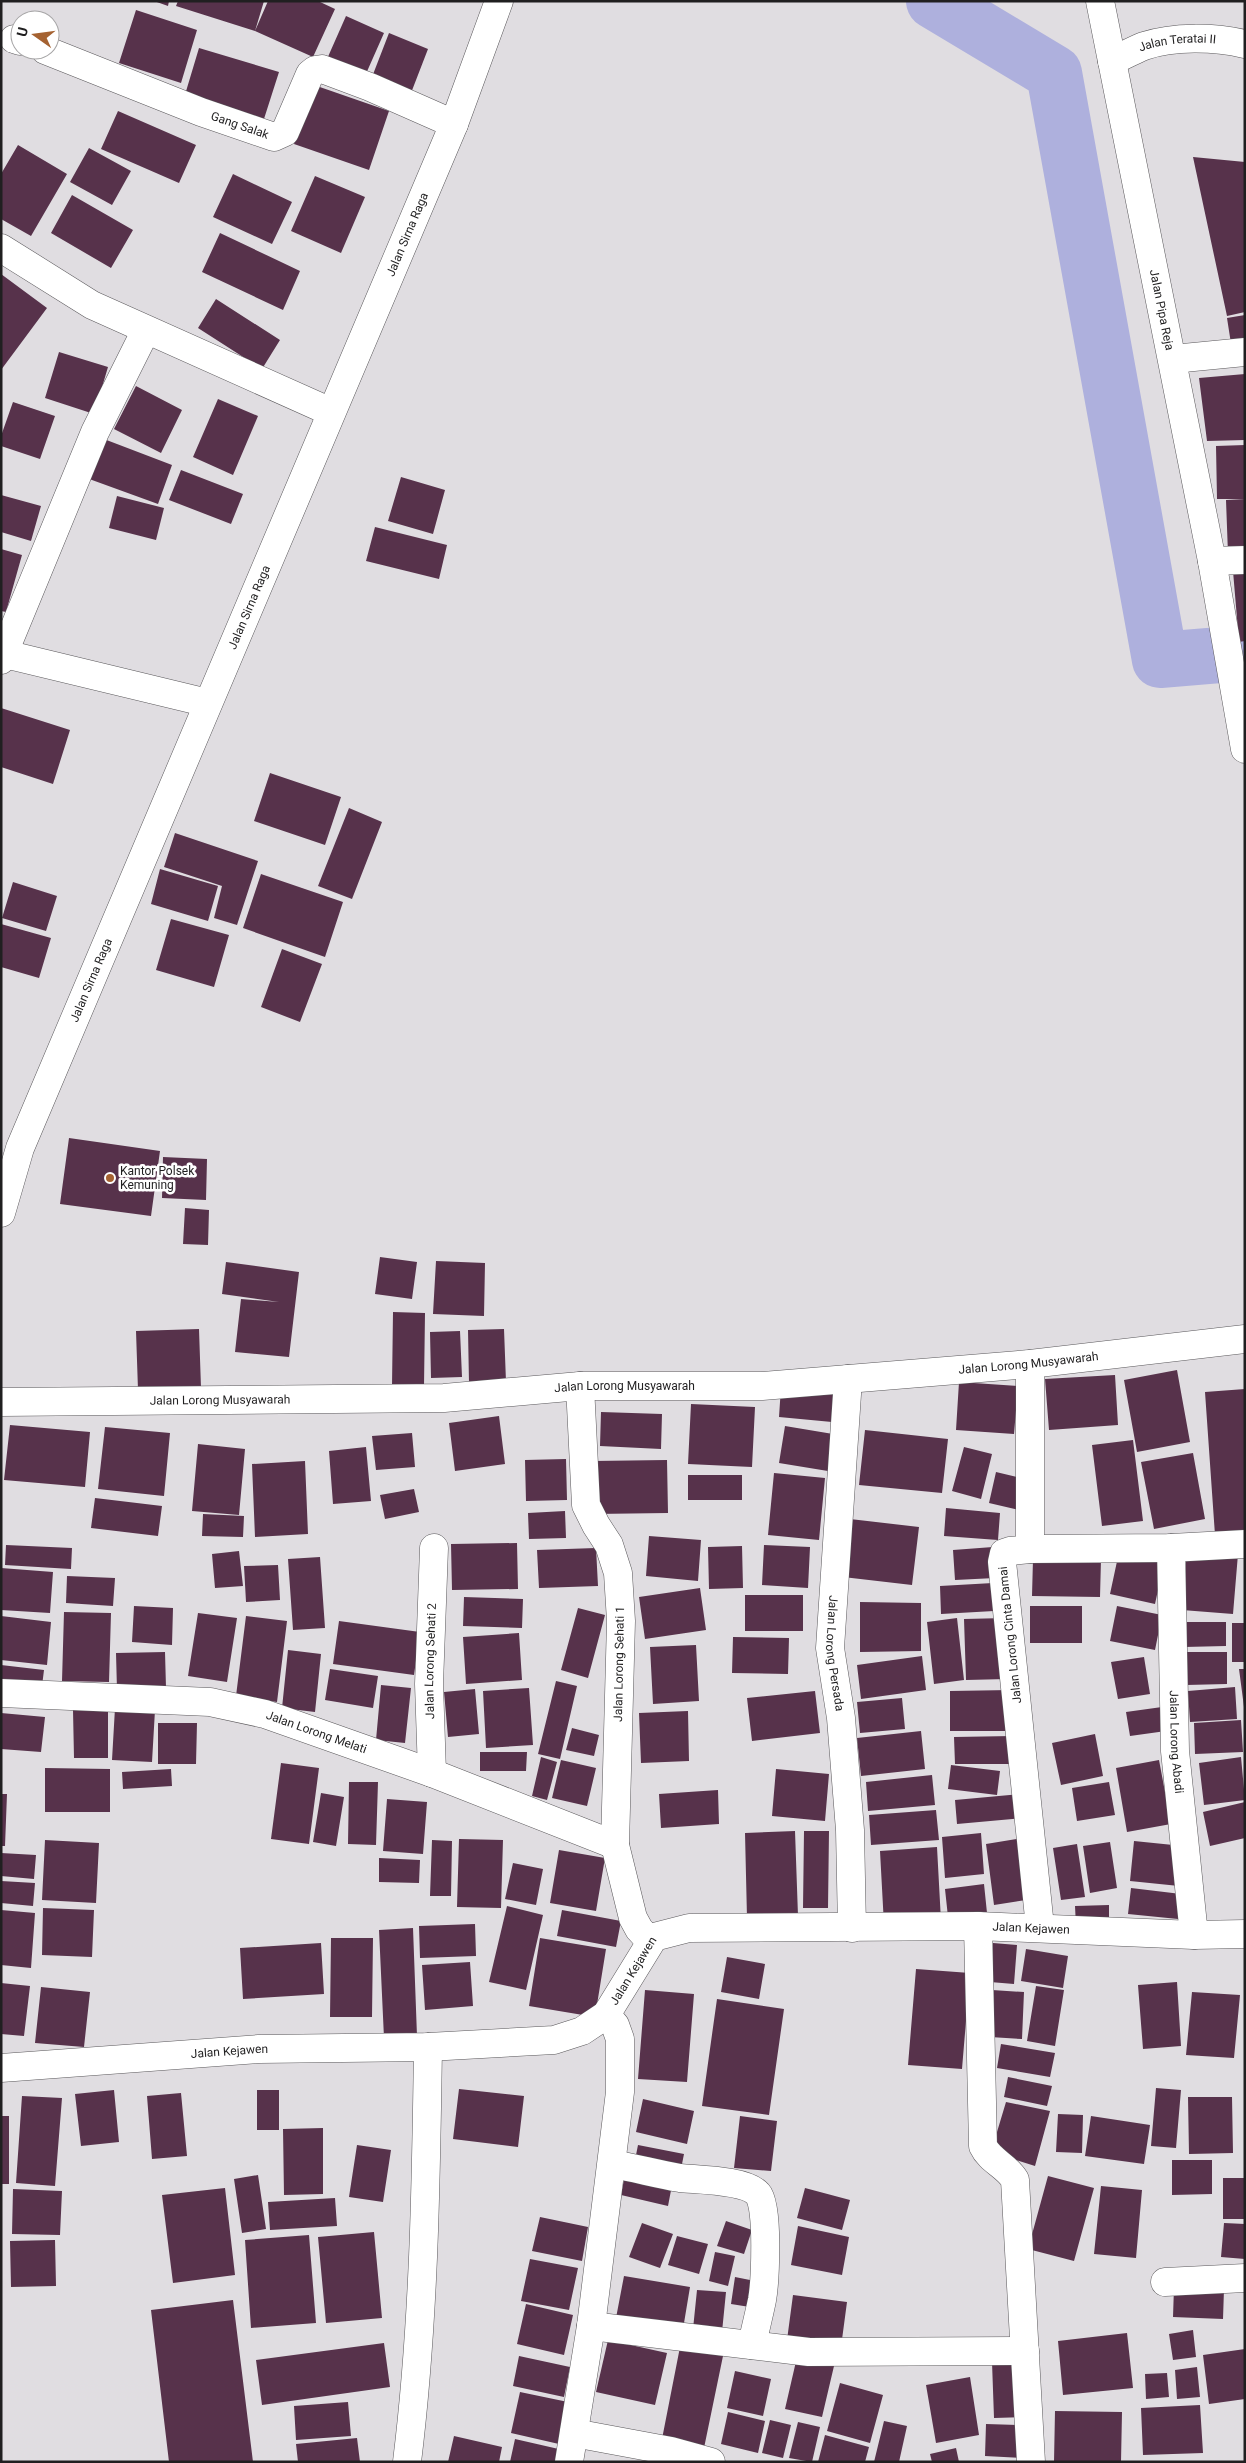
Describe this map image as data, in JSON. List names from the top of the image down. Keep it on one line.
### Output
{"streets":{"street":["Jalan Teratai II","Gang Salak","Jalan Sirna Raga","Jalan Pipa Reja","Jalan Lorong Musyawarah","Jalan Lorong Cinta Damai","Jalan Lorong Persada","Jalan Lorong Sehati 2","Jalan Lorong Sehati 1","Jalan Lorong Melati","Jalan Lorong Abadi","Jalan Kejawen"]},"crossings":[["Jalan Teratai II","Jalan Pipa Reja"],["Gang Salak","Jalan Sirna Raga"],["Jalan Lorong Musyawarah","Jalan Lorong Persada"],["Jalan Lorong Musyawarah","Jalan Lorong Sehati 1"],["Jalan Lorong Cinta Damai","Jalan Lorong Abadi"],["Jalan Lorong Cinta Damai","Jalan Kejawen"],["Jalan Lorong Persada","Jalan Kejawen"],["Jalan Lorong Sehati 2","Jalan Lorong Melati"],["Jalan Lorong Sehati 1","Jalan Lorong Melati"],["Jalan Lorong Sehati 1","Jalan Kejawen"],["Jalan Lorong Abadi","Jalan Kejawen"]],"places":["Kantor Polsek Kemuning"],"north":"left"}
